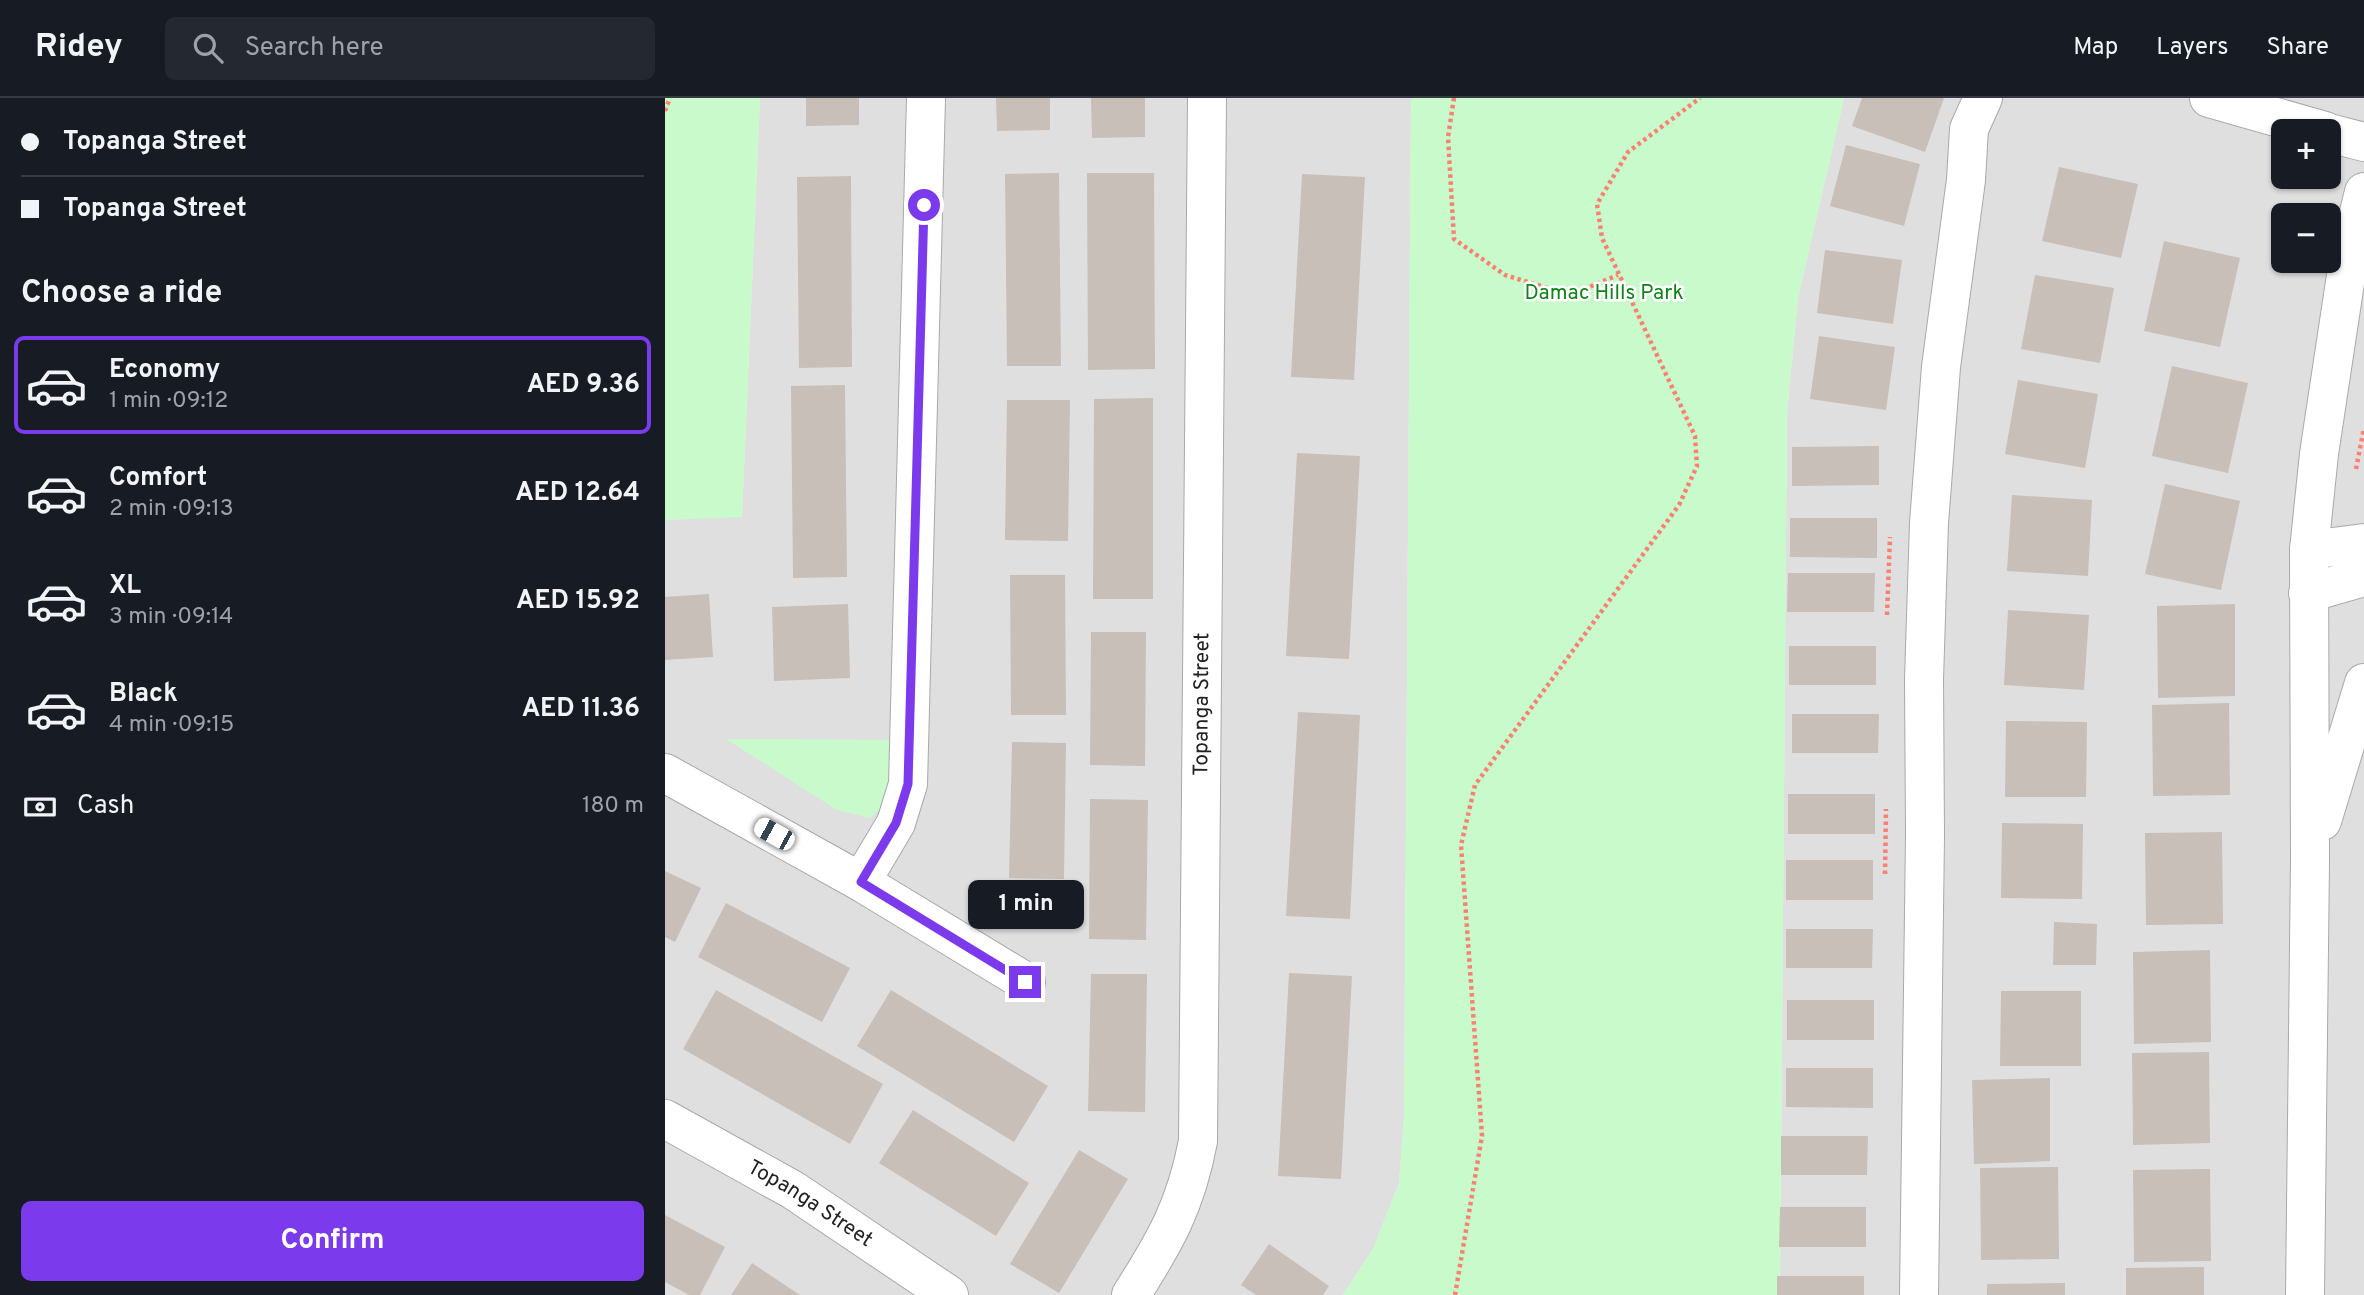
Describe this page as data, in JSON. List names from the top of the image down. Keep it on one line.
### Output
{"streets":{"street":["Topanga Street"]},"parks":["Damac Hills Park"],"page":{"header":"Ridey","search":"Search here","nav":["Map","Layers","Share"],"banner":["Topanga Street","Topanga Street"],"map_buttons":["+","−"],"heading":"Choose a ride","list":[{"name":"Economy","note":"1 min · 09:12","value":"AED 9.36"},{"name":"Comfort","note":"2 min · 09:13","value":"AED 12.64"},{"name":"XL","note":"3 min · 09:14","value":"AED 15.92"},{"name":"Black","note":"4 min · 09:15","value":"AED 11.36"}],"pay":["Cash","180 m"],"bubble":"1 min","buttons":"Confirm"}}
